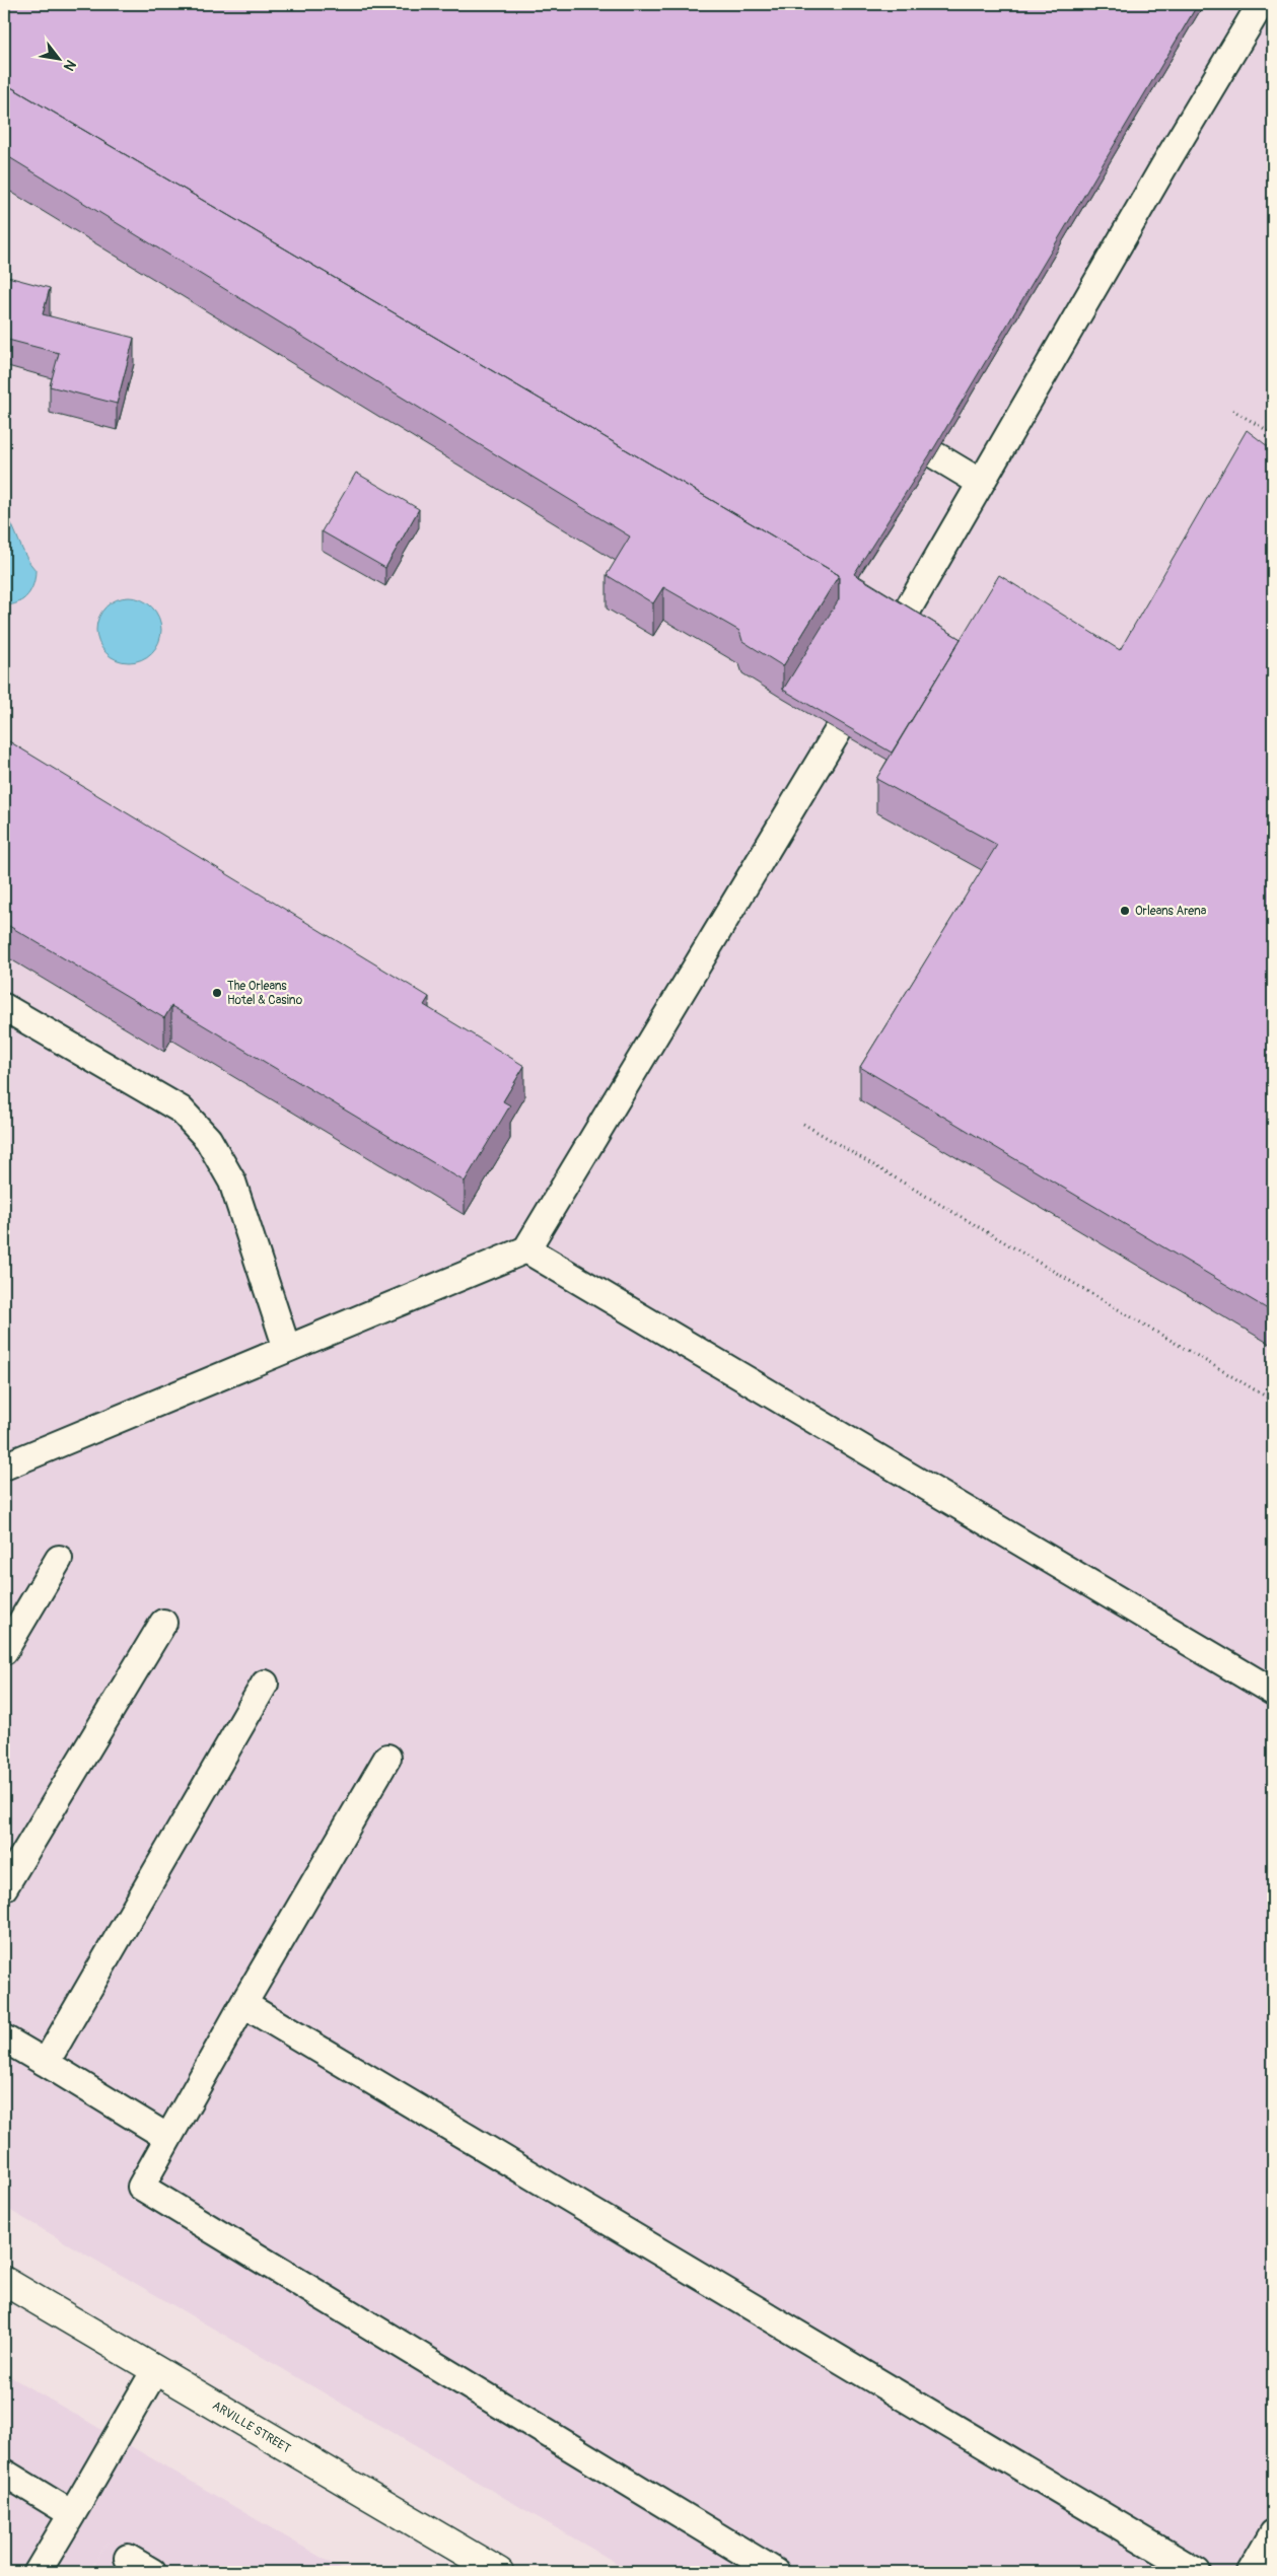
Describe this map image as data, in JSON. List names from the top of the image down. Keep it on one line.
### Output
{"streets":{"main road":["ARVILLE STREET"]},"places":["Orleans Arena","The Orleans Hotel & Casino"],"north":"bottom right"}
